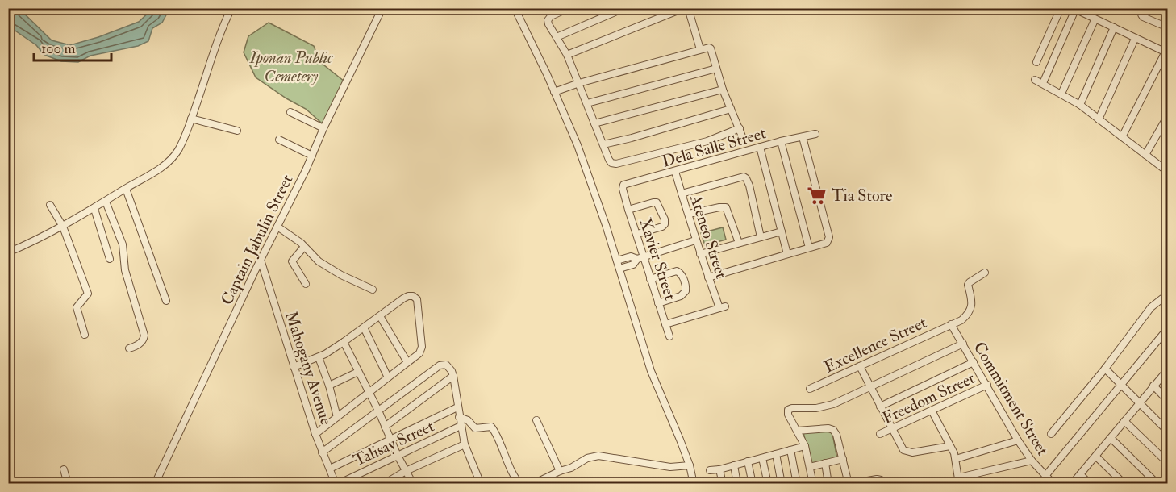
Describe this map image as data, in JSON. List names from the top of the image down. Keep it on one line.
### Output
{"streets":{"street":["Dela Salle Street","Ateneo Street","Captain Jabulin Street","Xavier Street","Excellence Street","Mahogany Avenue","Freedom Street","Commitment Street","Talisay Street"]},"crossings":[["Dela Salle Street","Ateneo Street"],["Dela Salle Street","Xavier Street"],["Ateneo Street","Xavier Street"],["Captain Jabulin Street","Mahogany Avenue"],["Excellence Street","Commitment Street"],["Mahogany Avenue","Talisay Street"],["Freedom Street","Commitment Street"]],"parks":["Iponan Public Cemetery"],"places":{"supermarket":["Tia Store"]},"scale_bar":"100 m"}
